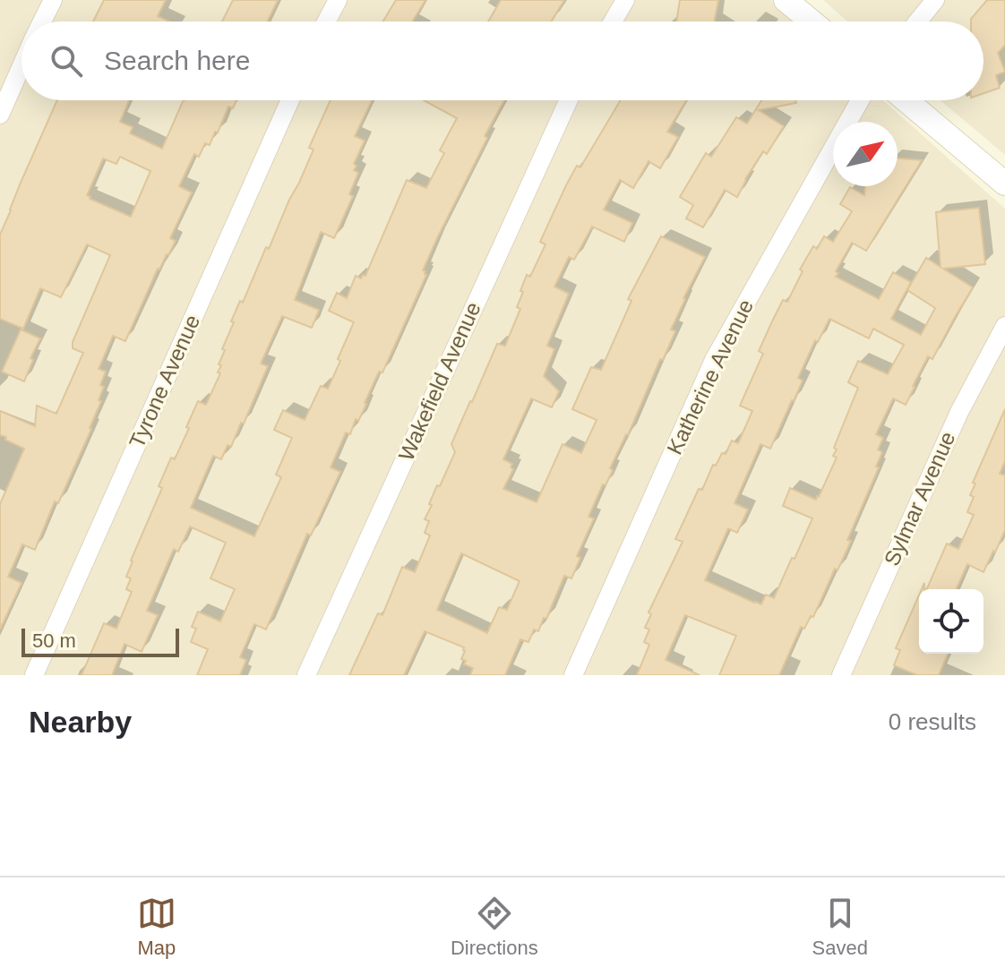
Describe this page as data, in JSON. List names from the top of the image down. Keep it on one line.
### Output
{"streets":{"street":["Katherine Avenue","Tyrone Avenue","Wakefield Avenue","Sylmar Avenue"]},"scale_bar":"50 m","north":"top right","page":{"search":"Search here","scale":"50 m","heading":["Nearby","0 results"],"nav":["Map","Directions","Saved"]}}
